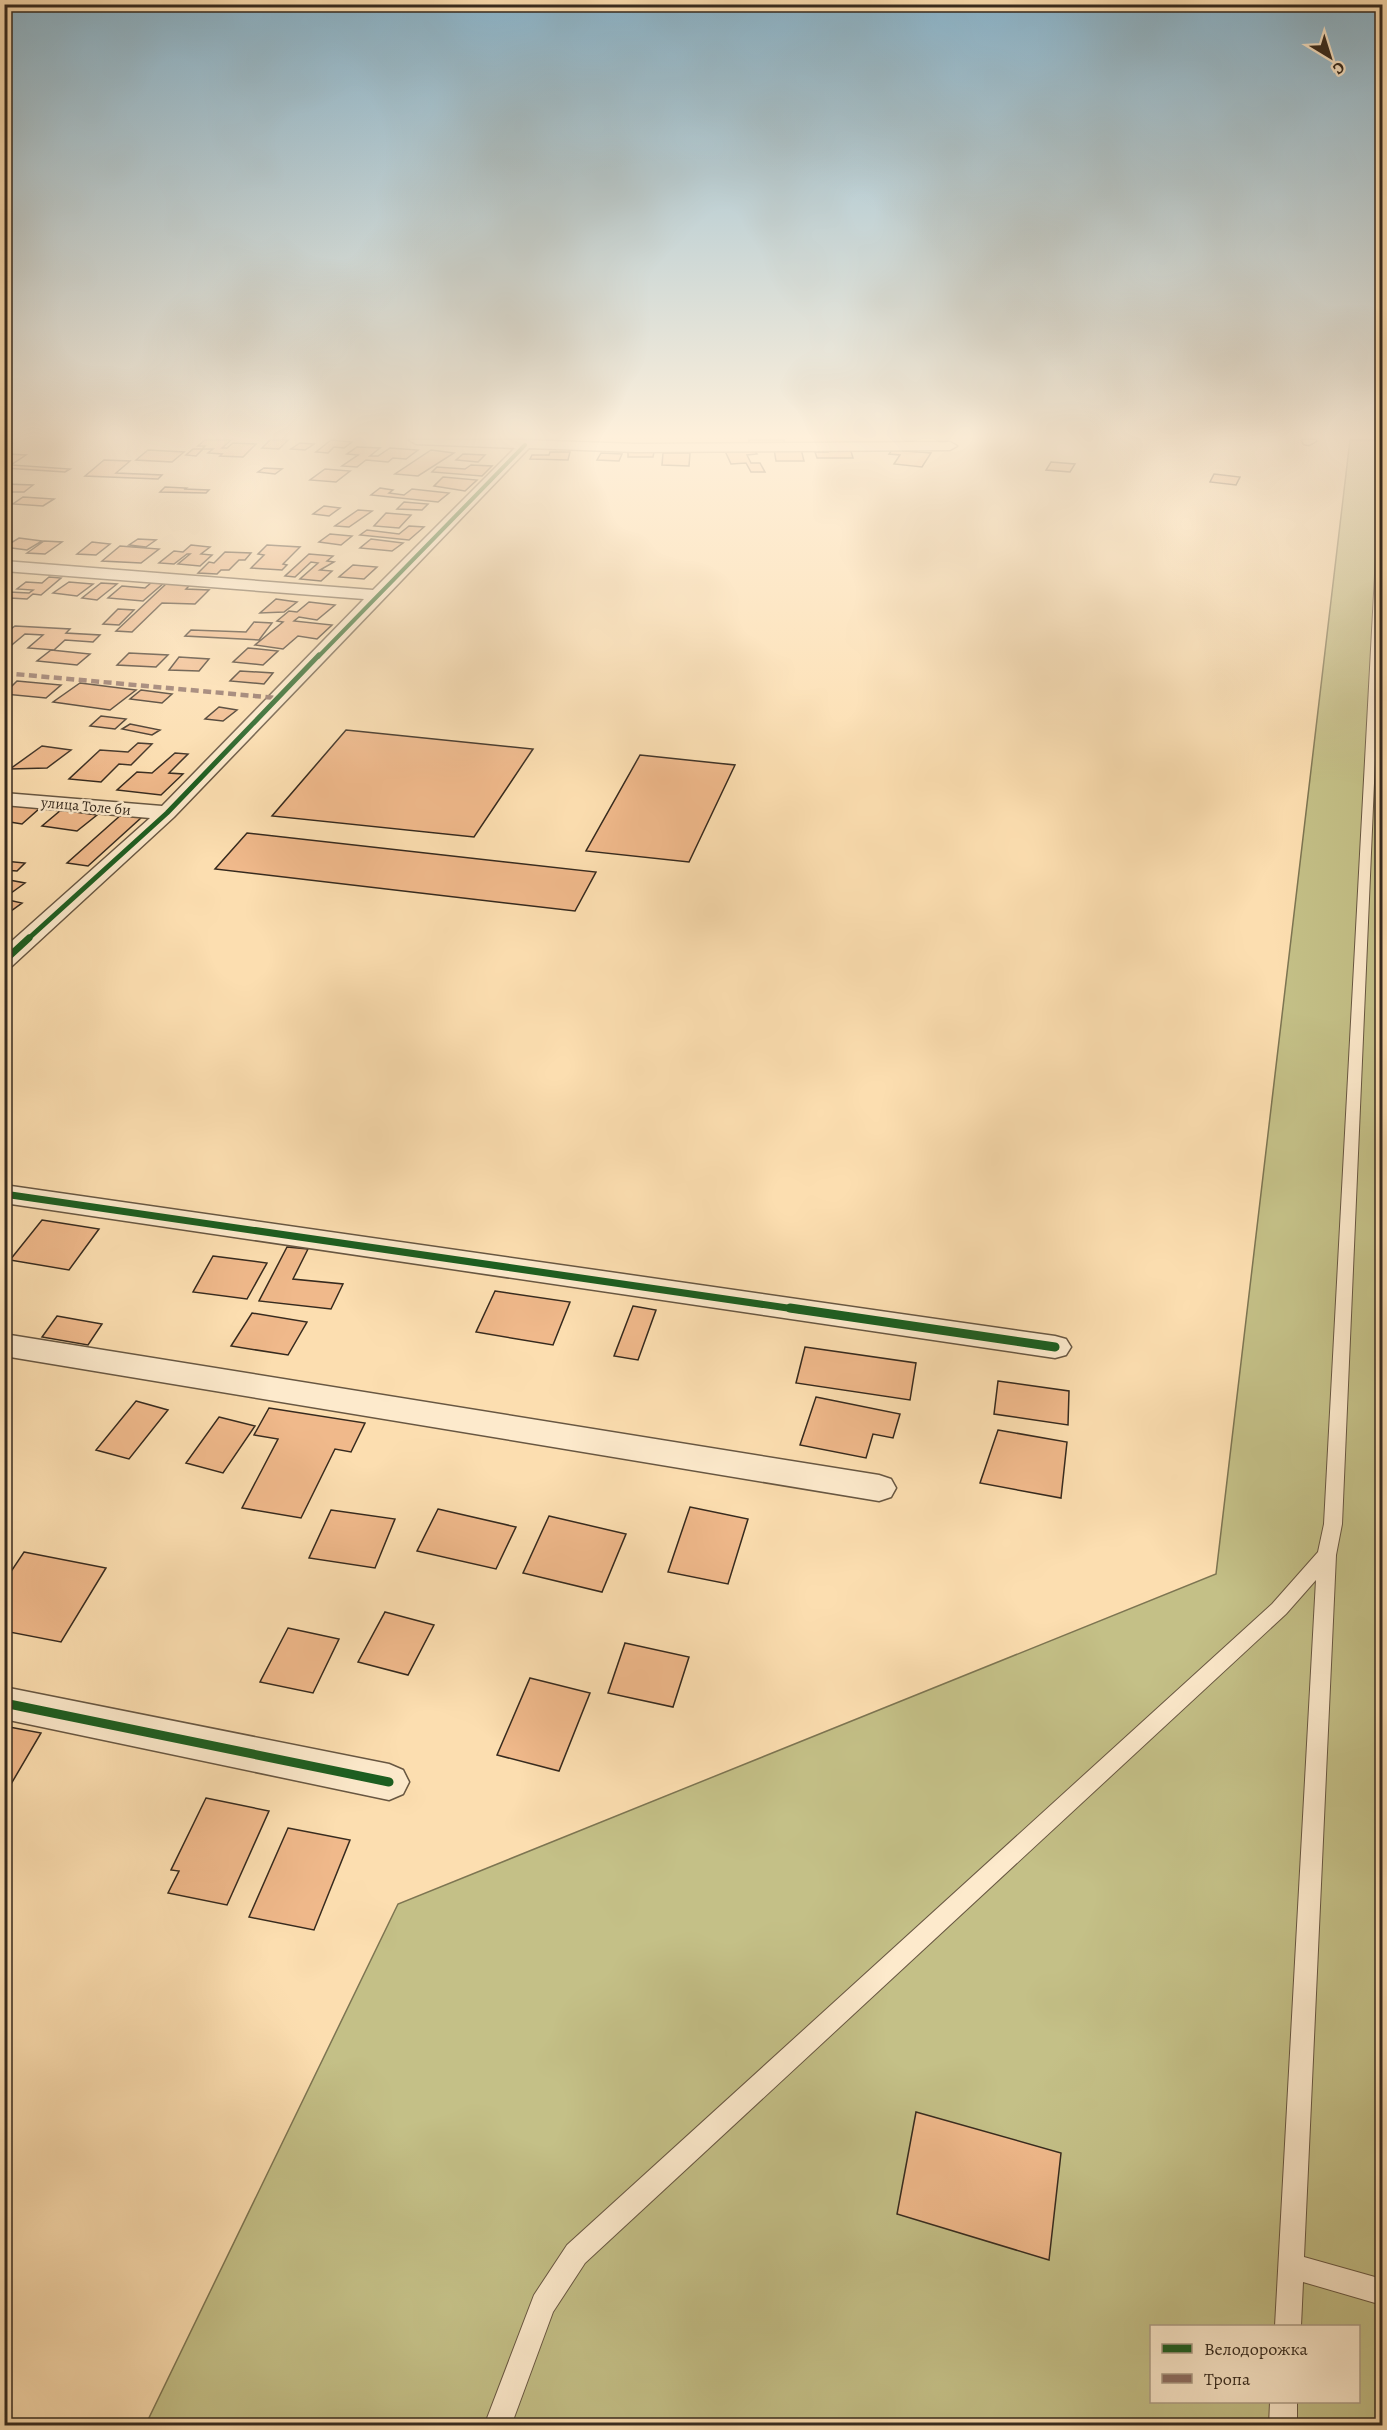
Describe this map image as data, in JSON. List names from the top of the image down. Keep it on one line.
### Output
{"streets":{"street":["улица Толе би"]},"legend":["Велодорожка","Тропа"],"north":"bottom right"}
